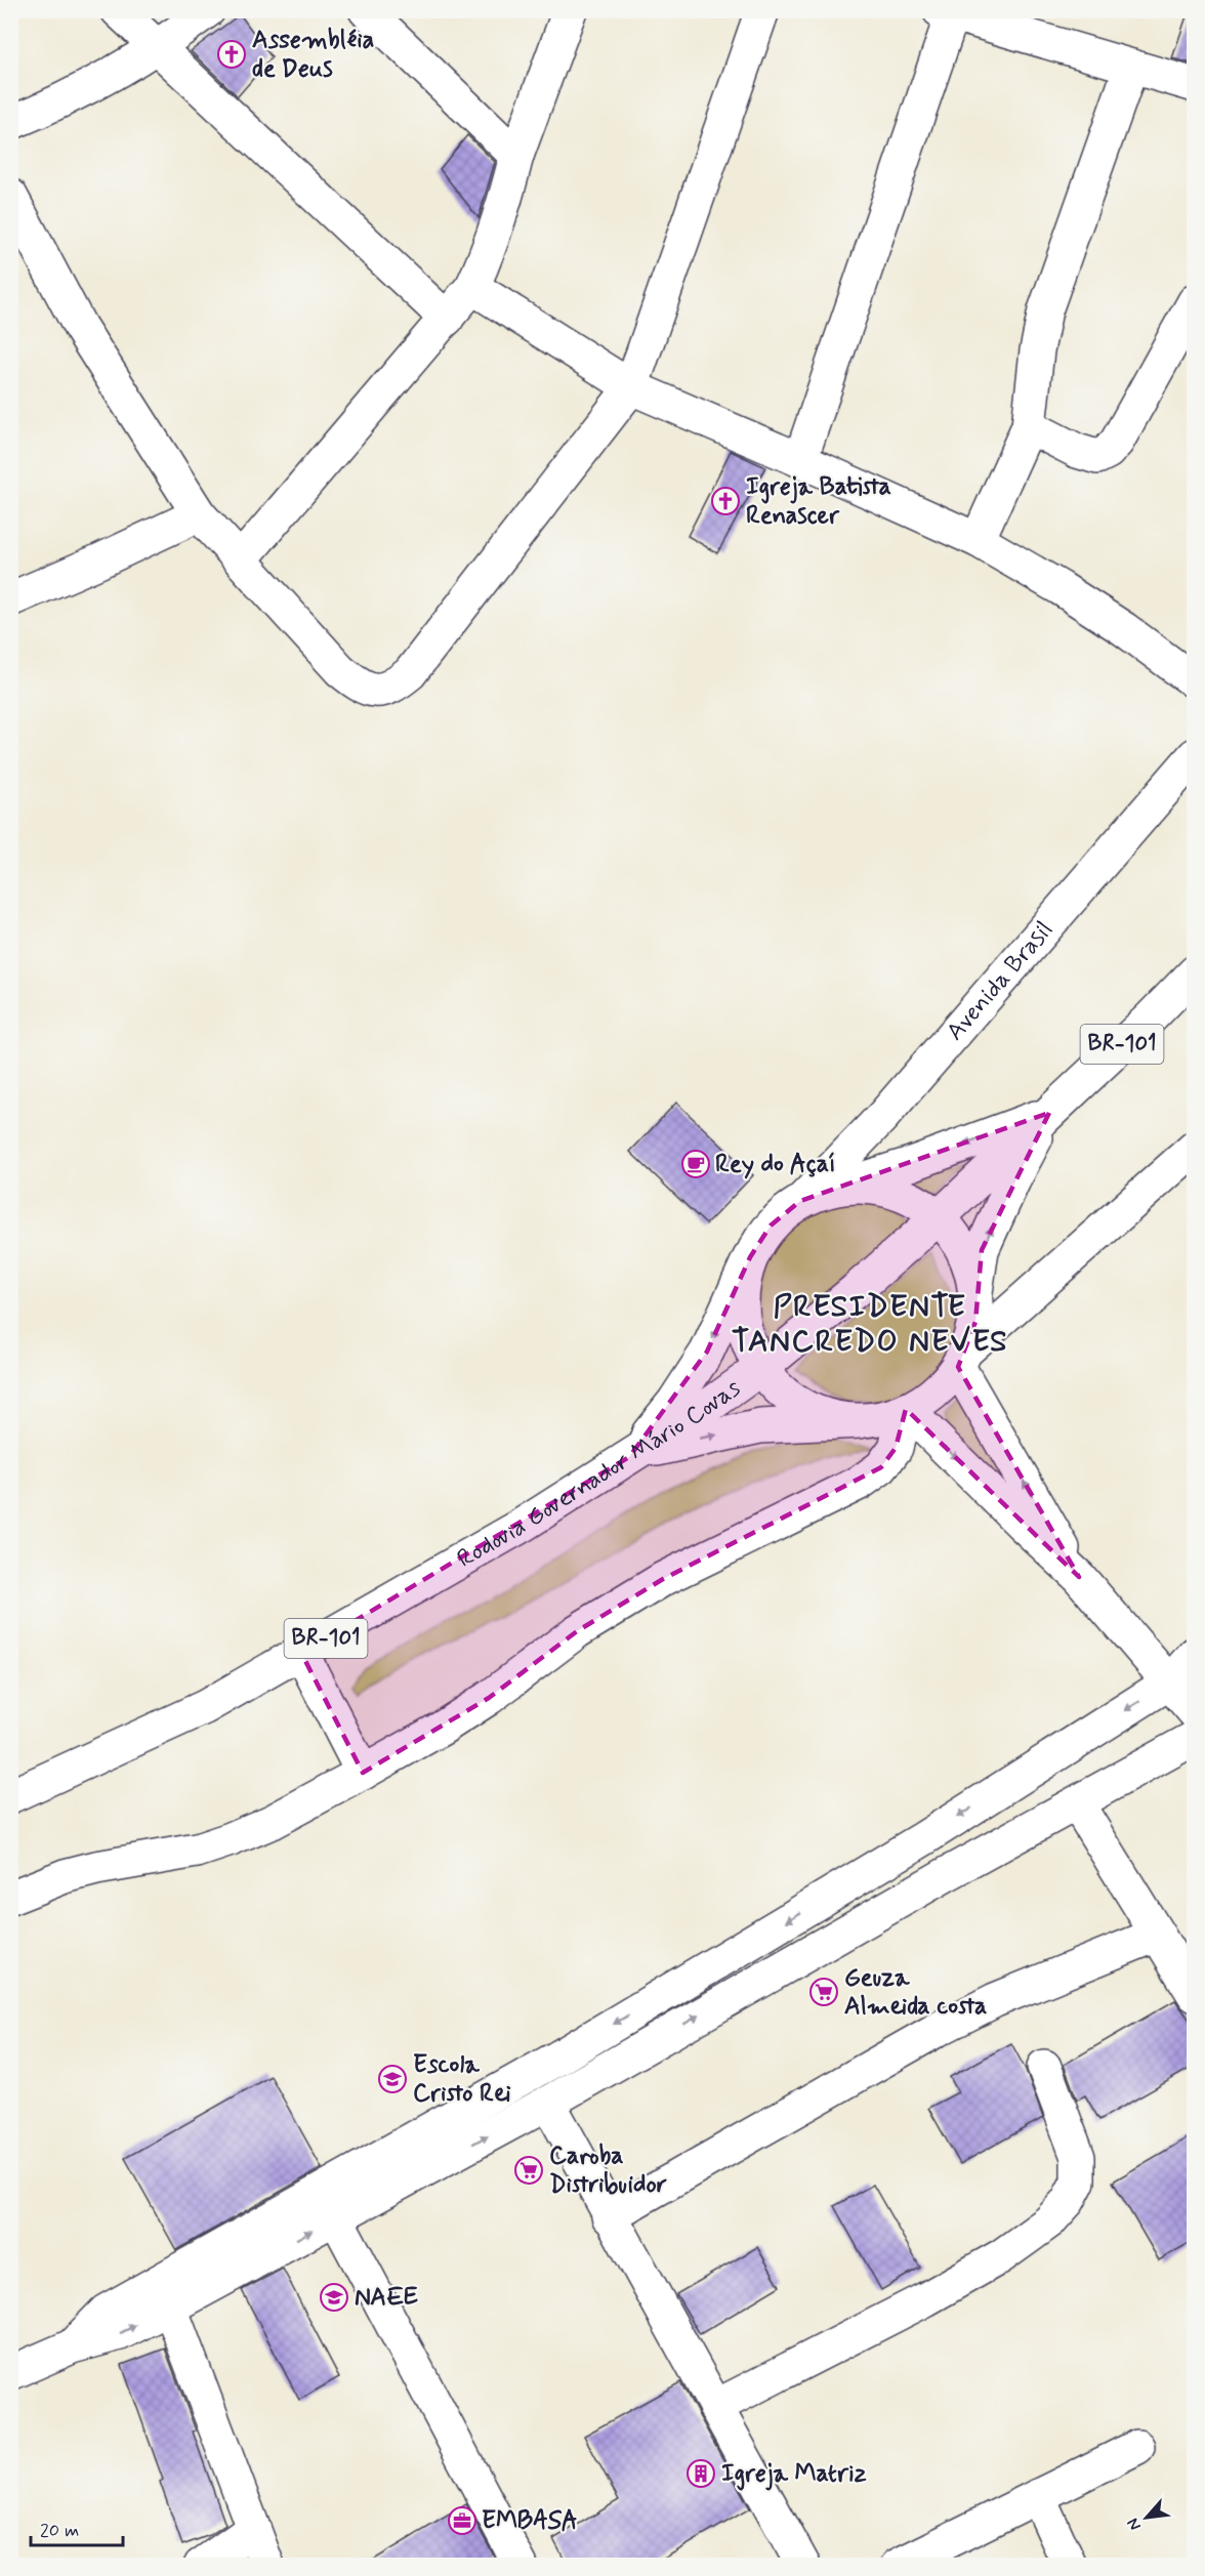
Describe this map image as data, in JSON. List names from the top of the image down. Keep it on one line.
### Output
{"streets":{"main road":["Avenida Brasil","BR-101","Rodovia Governador Mário Covas"]},"districts":["PRESIDENTE TANCREDO NEVES"],"places":{"church":["Assembléia de Deus","Igreja Batista Renascer"],"cafe":["Rey do Açaí"],"supermarket":["Geuza Almeida costa","Caroba Distribuidor"],"school or university":["Escola Cristo Rei","NAEE"],"building":["Igreja Matriz"],"office":["EMBASA"]},"scale_bar":"20 m","north":"bottom left"}
